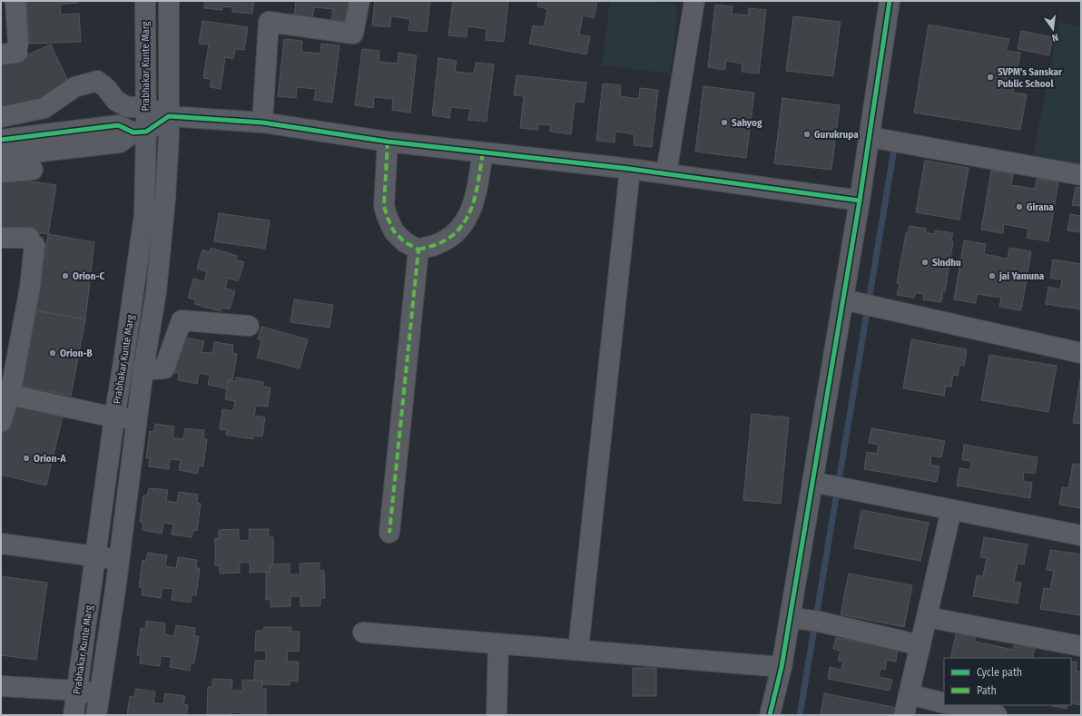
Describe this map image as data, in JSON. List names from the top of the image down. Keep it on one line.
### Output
{"streets":{"street":["Prabhakar Kunte Marg"]},"places":["SVPM's Sanskar Public School","Sahyog","Gurukrupa","Girana","Sindhu","Orion-C","jai Yamuna","Orion-B","Orion-A"],"legend":["Cycle path","Path"],"north":"bottom"}
